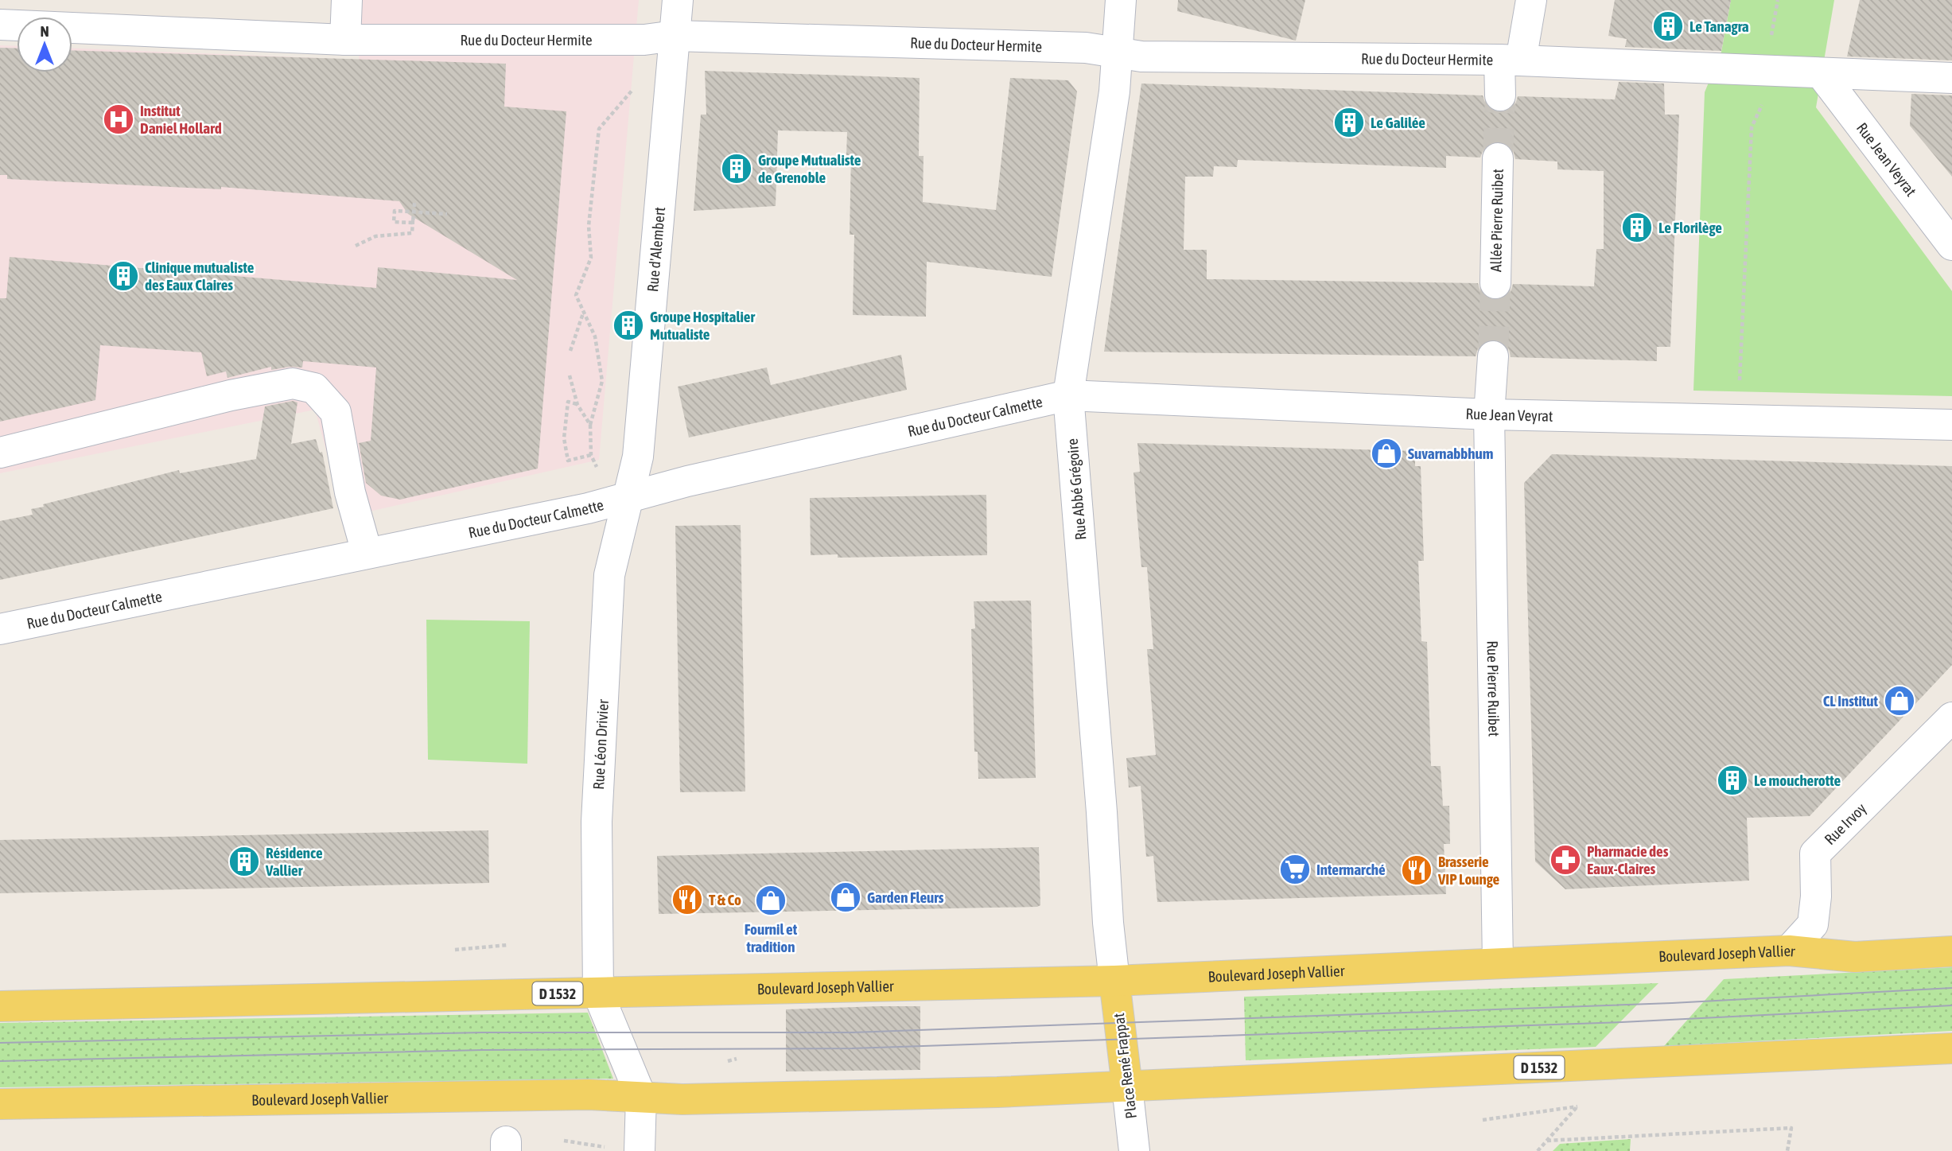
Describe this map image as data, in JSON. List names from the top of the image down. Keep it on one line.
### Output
{"streets":{"main road":["Boulevard Joseph Vallier","D 1532","Place René Frappat"],"street":["Rue du Docteur Hermite","Rue Jean Veyrat","Allée Pierre Ruibet","Rue d'Alembert","Rue du Docteur Calmette","Rue Abbé Grégoire","Rue Pierre Ruibet","Rue Léon Drivier","Rue Irvoy"]},"crossings":[["Rue du Docteur Hermite","Rue Jean Veyrat"],["Rue du Docteur Hermite","Rue d'Alembert"],["Rue du Docteur Hermite","Rue Abbé Grégoire"],["Rue Jean Veyrat","Rue du Docteur Calmette"],["Rue Jean Veyrat","Rue Abbé Grégoire"],["Rue Jean Veyrat","Rue Pierre Ruibet"],["Rue d'Alembert","Rue du Docteur Calmette"],["Rue d'Alembert","Rue Léon Drivier"],["Rue du Docteur Calmette","Rue Abbé Grégoire"],["Rue du Docteur Calmette","Rue Léon Drivier"],["Rue Abbé Grégoire","Boulevard Joseph Vallier"],["Rue Abbé Grégoire","Place René Frappat"],["Rue Pierre Ruibet","Boulevard Joseph Vallier"],["Rue Léon Drivier","Boulevard Joseph Vallier"],["Rue Irvoy","Boulevard Joseph Vallier"],["Boulevard Joseph Vallier","Place René Frappat"]],"places":{"building":["Le Tanagra","Le Galilée","Groupe Mutualiste de Grenoble","Le Florilège","Clinique mutualiste des Eaux Claires","Groupe Hospitalier Mutualiste","Le moucherotte","Résidence Vallier"],"hospital":["Institut Daniel Hollard"],"shop":["Suvarnabbhum","CL Institut","Garden Fleurs","Fournil et tradition"],"pharmacy":["Pharmacie des Eaux-Claires"],"supermarket":["Intermarché"],"restaurant":["Brasserie VIP Lounge","T & Co"]},"north":"top"}
